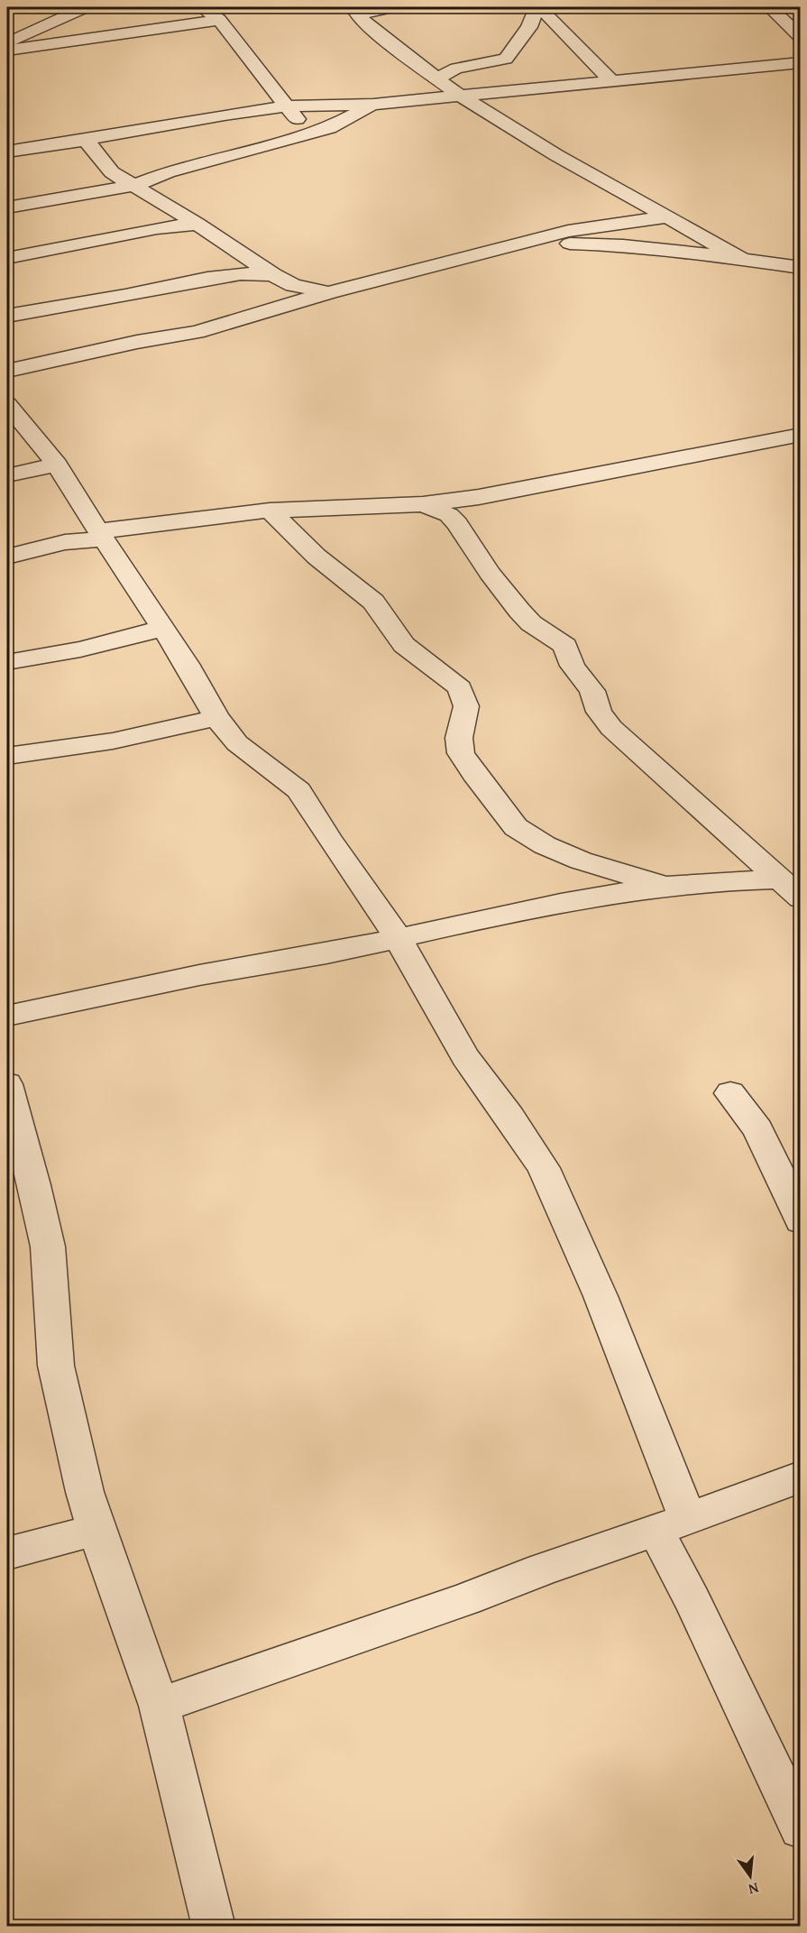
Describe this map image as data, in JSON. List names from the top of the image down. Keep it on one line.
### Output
{"north":"bottom"}
